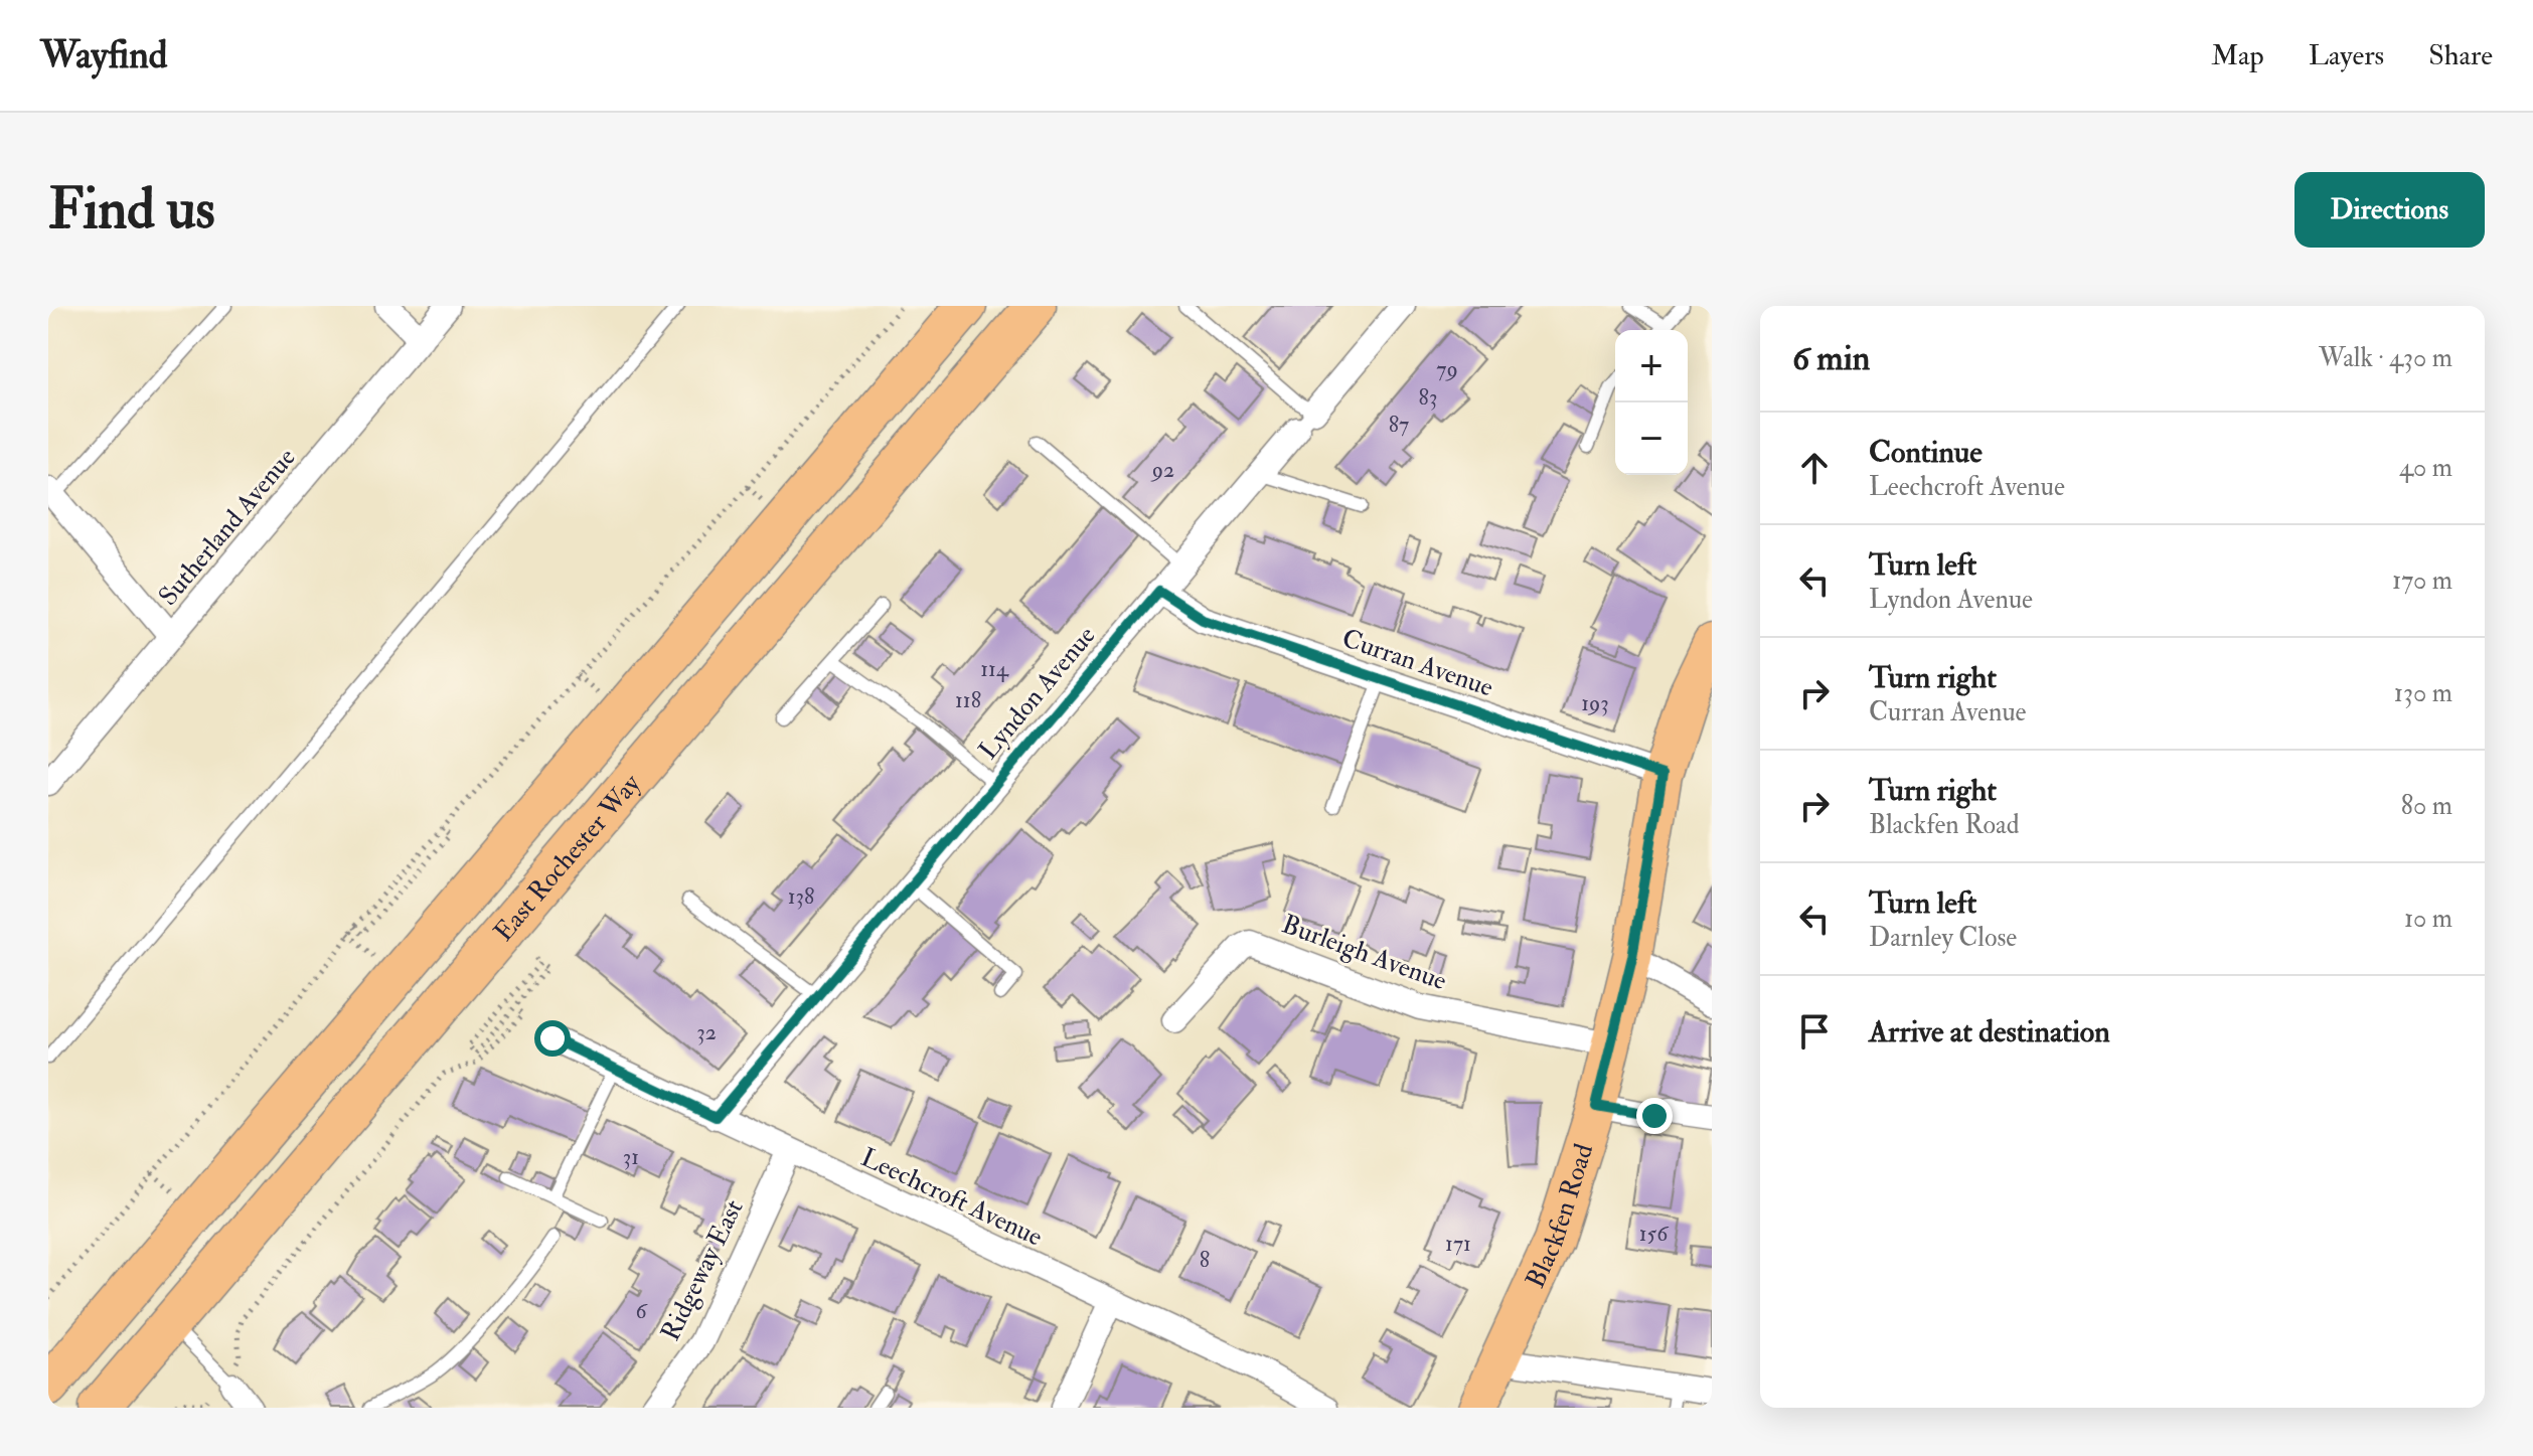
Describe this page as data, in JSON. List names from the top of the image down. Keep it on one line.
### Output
{"streets":{"highway":["East Rochester Way"],"main road":["Blackfen Road"],"street":["Sutherland Avenue","Curran Avenue","Lyndon Avenue","Burleigh Avenue","Leechcroft Avenue","Ridgeway East"]},"crossings":[["Curran Avenue","Lyndon Avenue"],["Curran Avenue","Blackfen Road"],["Lyndon Avenue","Leechcroft Avenue"],["Burleigh Avenue","Blackfen Road"],["Leechcroft Avenue","Ridgeway East"]],"house_numbers":["79","83","87","92","114","118","193","138","32","31","156","171","8","6"],"page":{"header":"Wayfind","nav":["Map","Layers","Share"],"buttons":"Directions","title":"Find us","heading":["6 min","Walk · 430 m"],"map_buttons":["+","−"],"list":[["Continue","Leechcroft Avenue","40 m"],["Turn left","Lyndon Avenue","170 m"],["Turn right","Curran Avenue","130 m"],["Turn right","Blackfen Road","80 m"],["Turn left","Darnley Close","10 m"],"Arrive at destination"]}}
